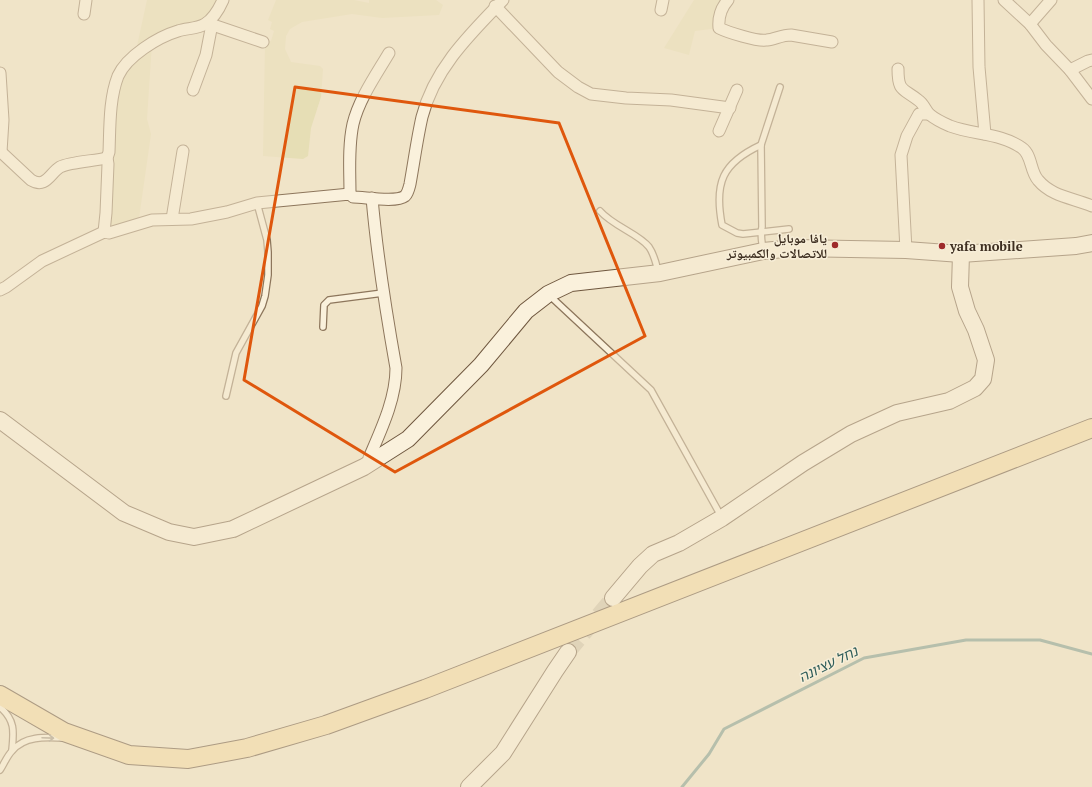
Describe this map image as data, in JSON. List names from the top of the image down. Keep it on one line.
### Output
{"water":["נחל עציונה"],"places":["يافا موبايل للاتصالات والكمبيوتر","yafa mobile"]}
